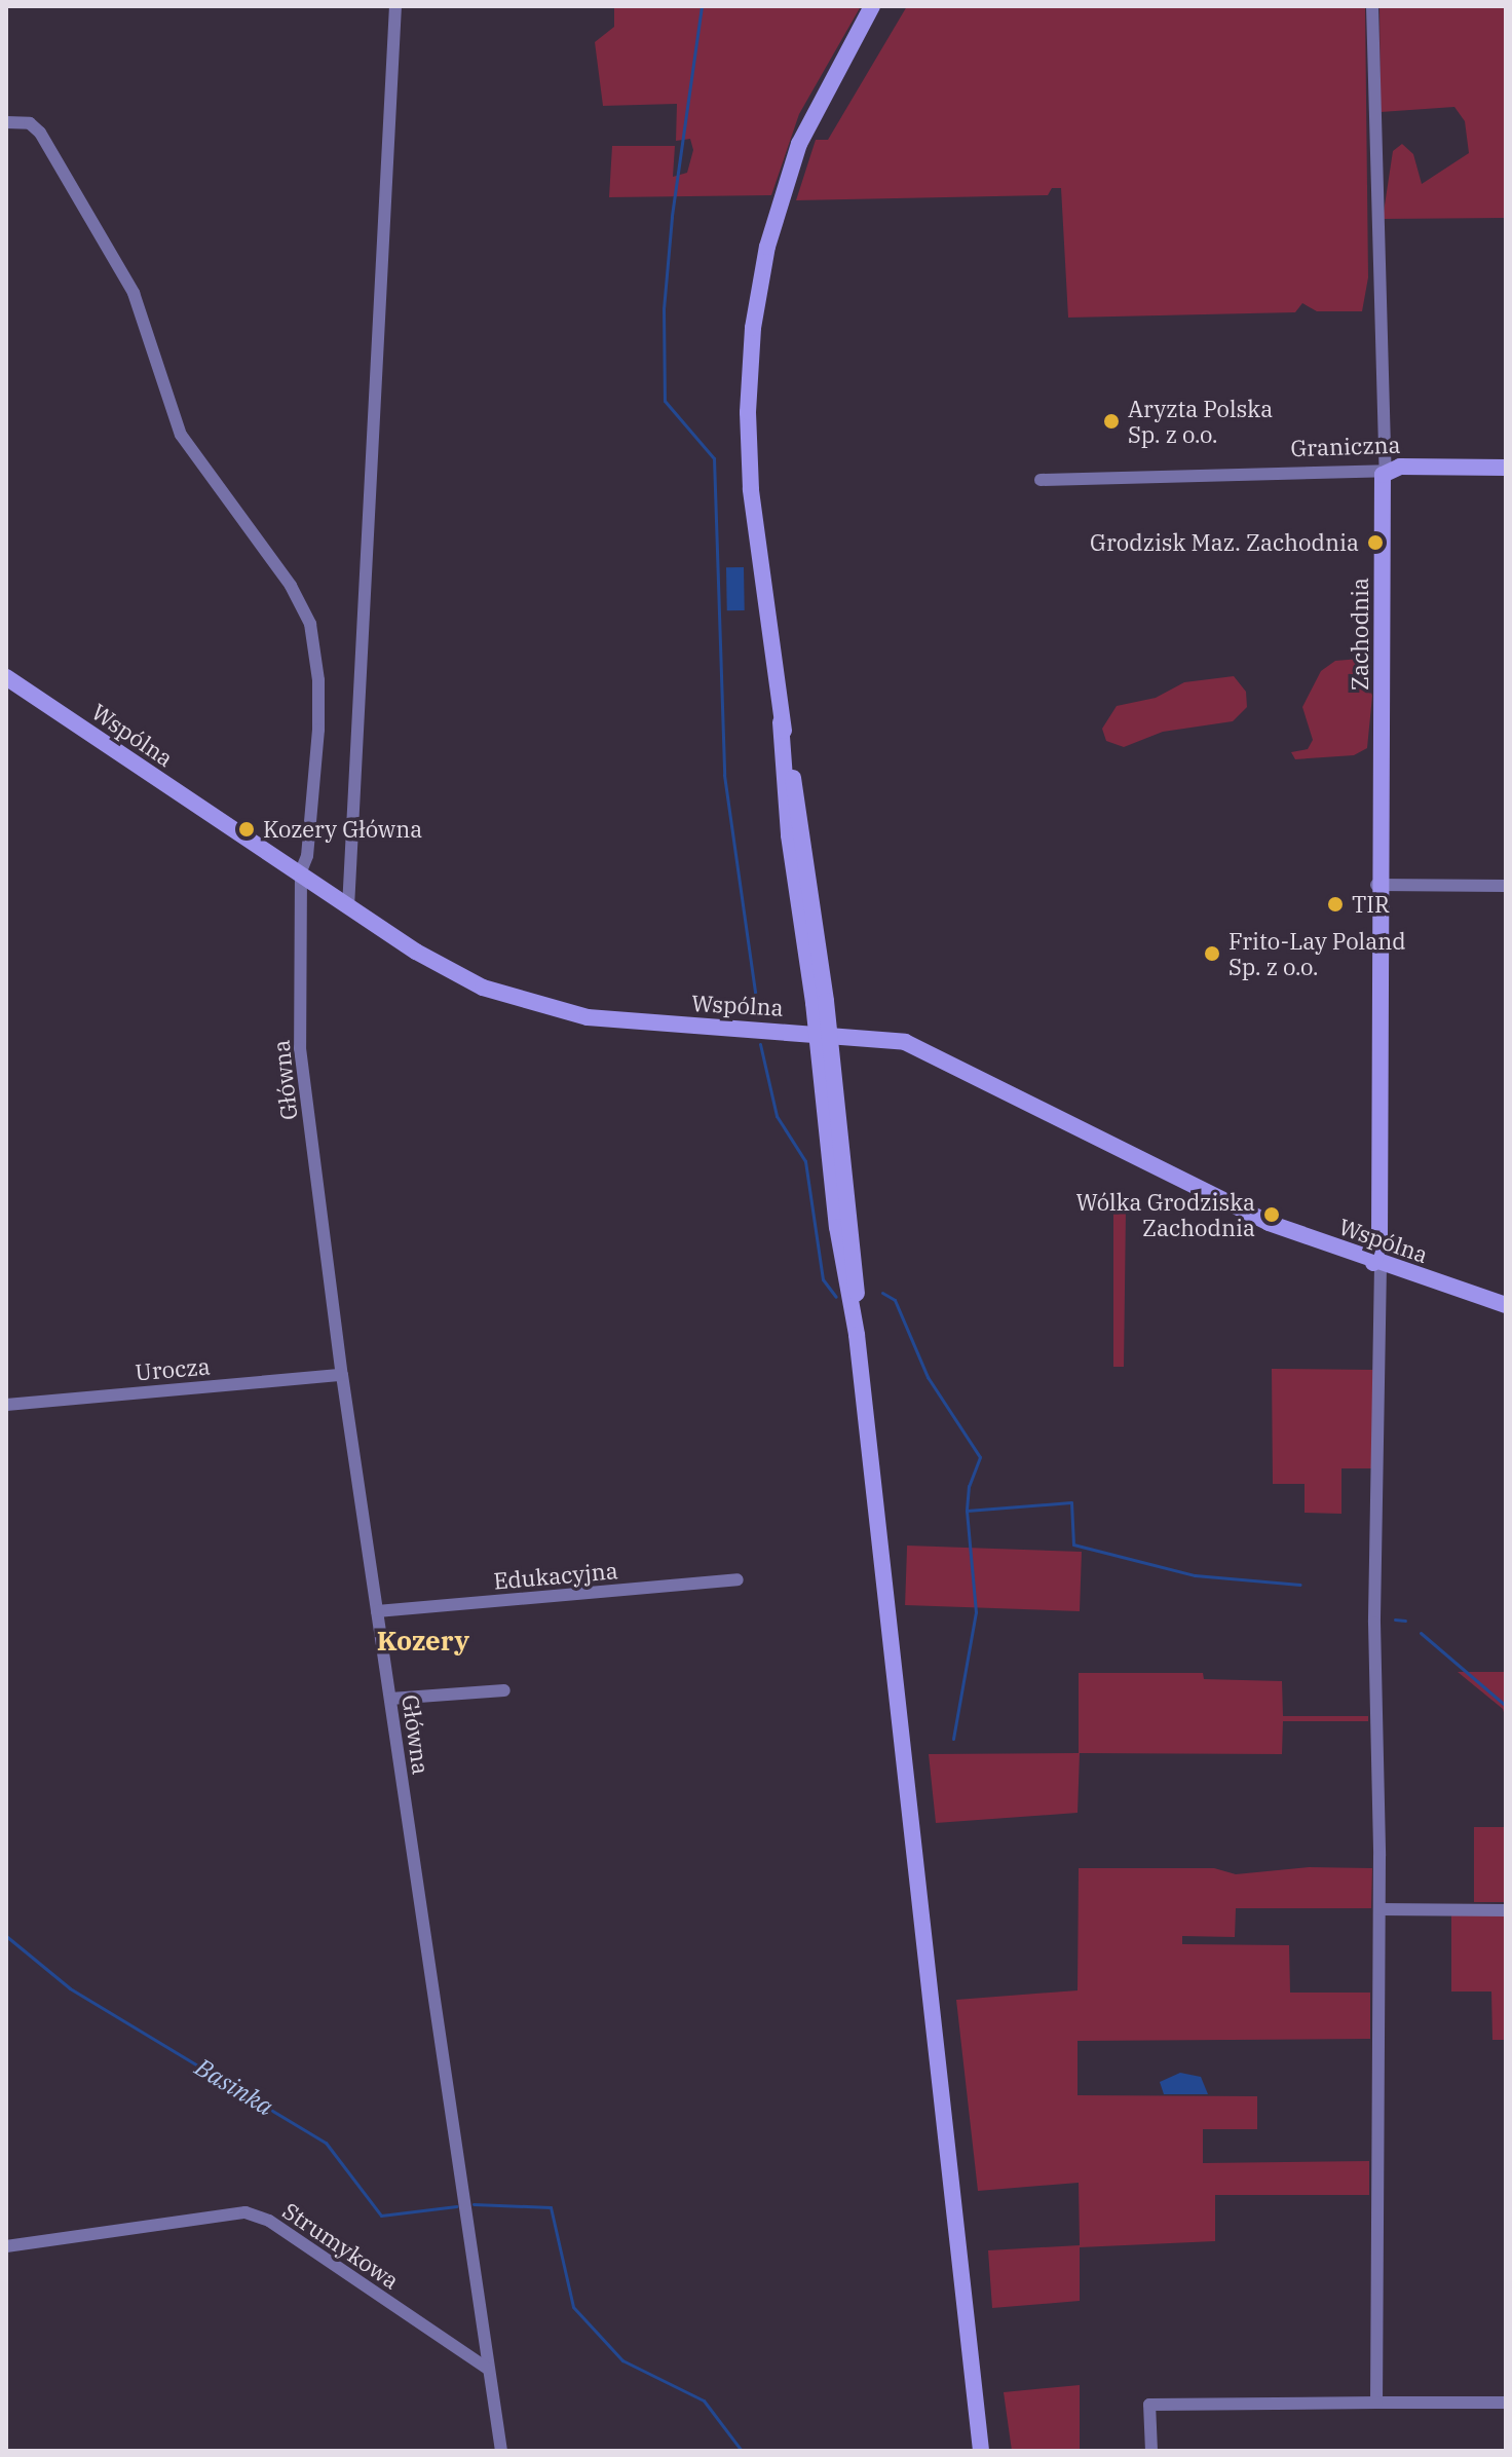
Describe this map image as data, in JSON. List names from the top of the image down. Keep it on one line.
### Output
{"streets":{"street":["Graniczna","Zachodnia","Wspólna","Główna","Urocza","Edukacyjna","Strumykowa"]},"crossings":[["Graniczna","Zachodnia"],["Zachodnia","Wspólna"],["Wspólna","Główna"],["Główna","Urocza"],["Główna","Edukacyjna"],["Główna","Strumykowa"]],"districts":["Kozery"],"water":["Basinka"],"places":["Aryzta Polska Sp. z o.o.","Grodzisk Maz. Zachodnia","Kozery Główna","TIR","Frito-Lay Poland Sp. z o.o.","Wólka Grodziska Zachodnia"]}
